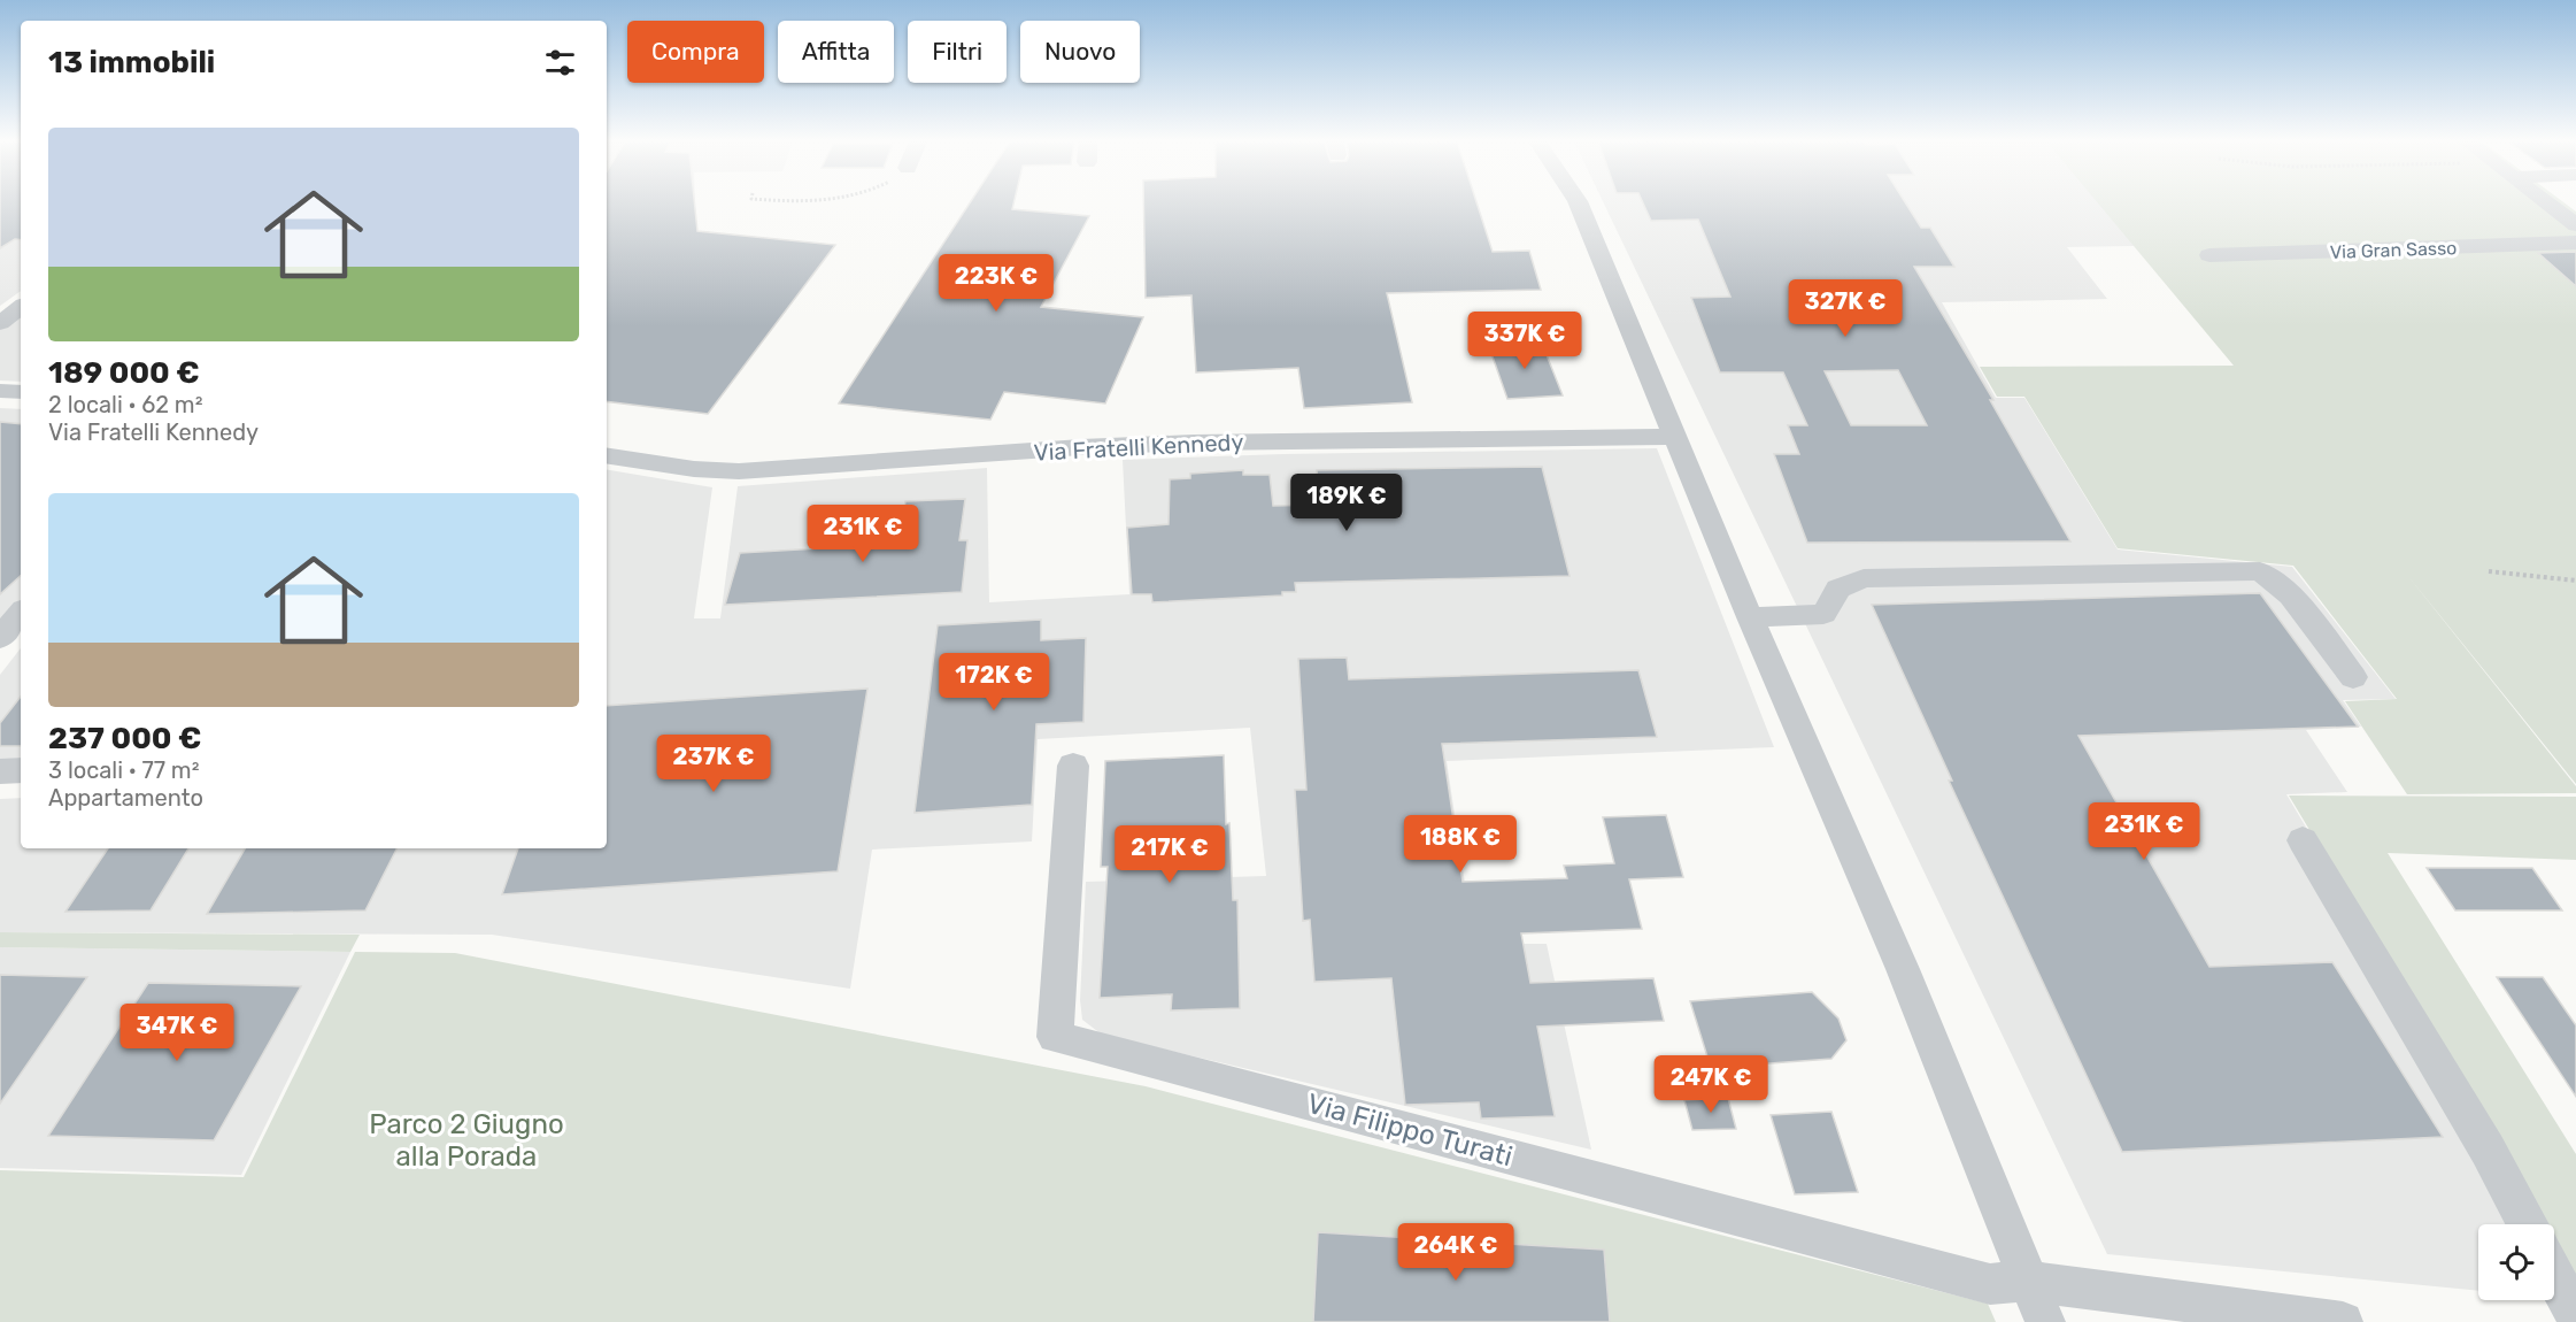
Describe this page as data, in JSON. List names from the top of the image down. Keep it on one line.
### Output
{"streets":{"street":["Via Gran Sasso","Via Fratelli Kennedy","Via Filippo Turati"]},"parks":["Parco 2 Giugno alla Porada"],"page":{"chip":["Compra","Affitta","Filtri","Nuovo"],"heading":"13 immobili","list":[{"name":"189 000 €","note":"2 locali · 62 m² · Via Fratelli Kennedy"},{"name":"237 000 €","note":"3 locali · 77 m² · Appartamento"}],"price":["223K €","327K €","337K €","189K €","231K €","172K €","237K €","231K €","188K €","217K €","347K €","247K €","264K €"]}}
